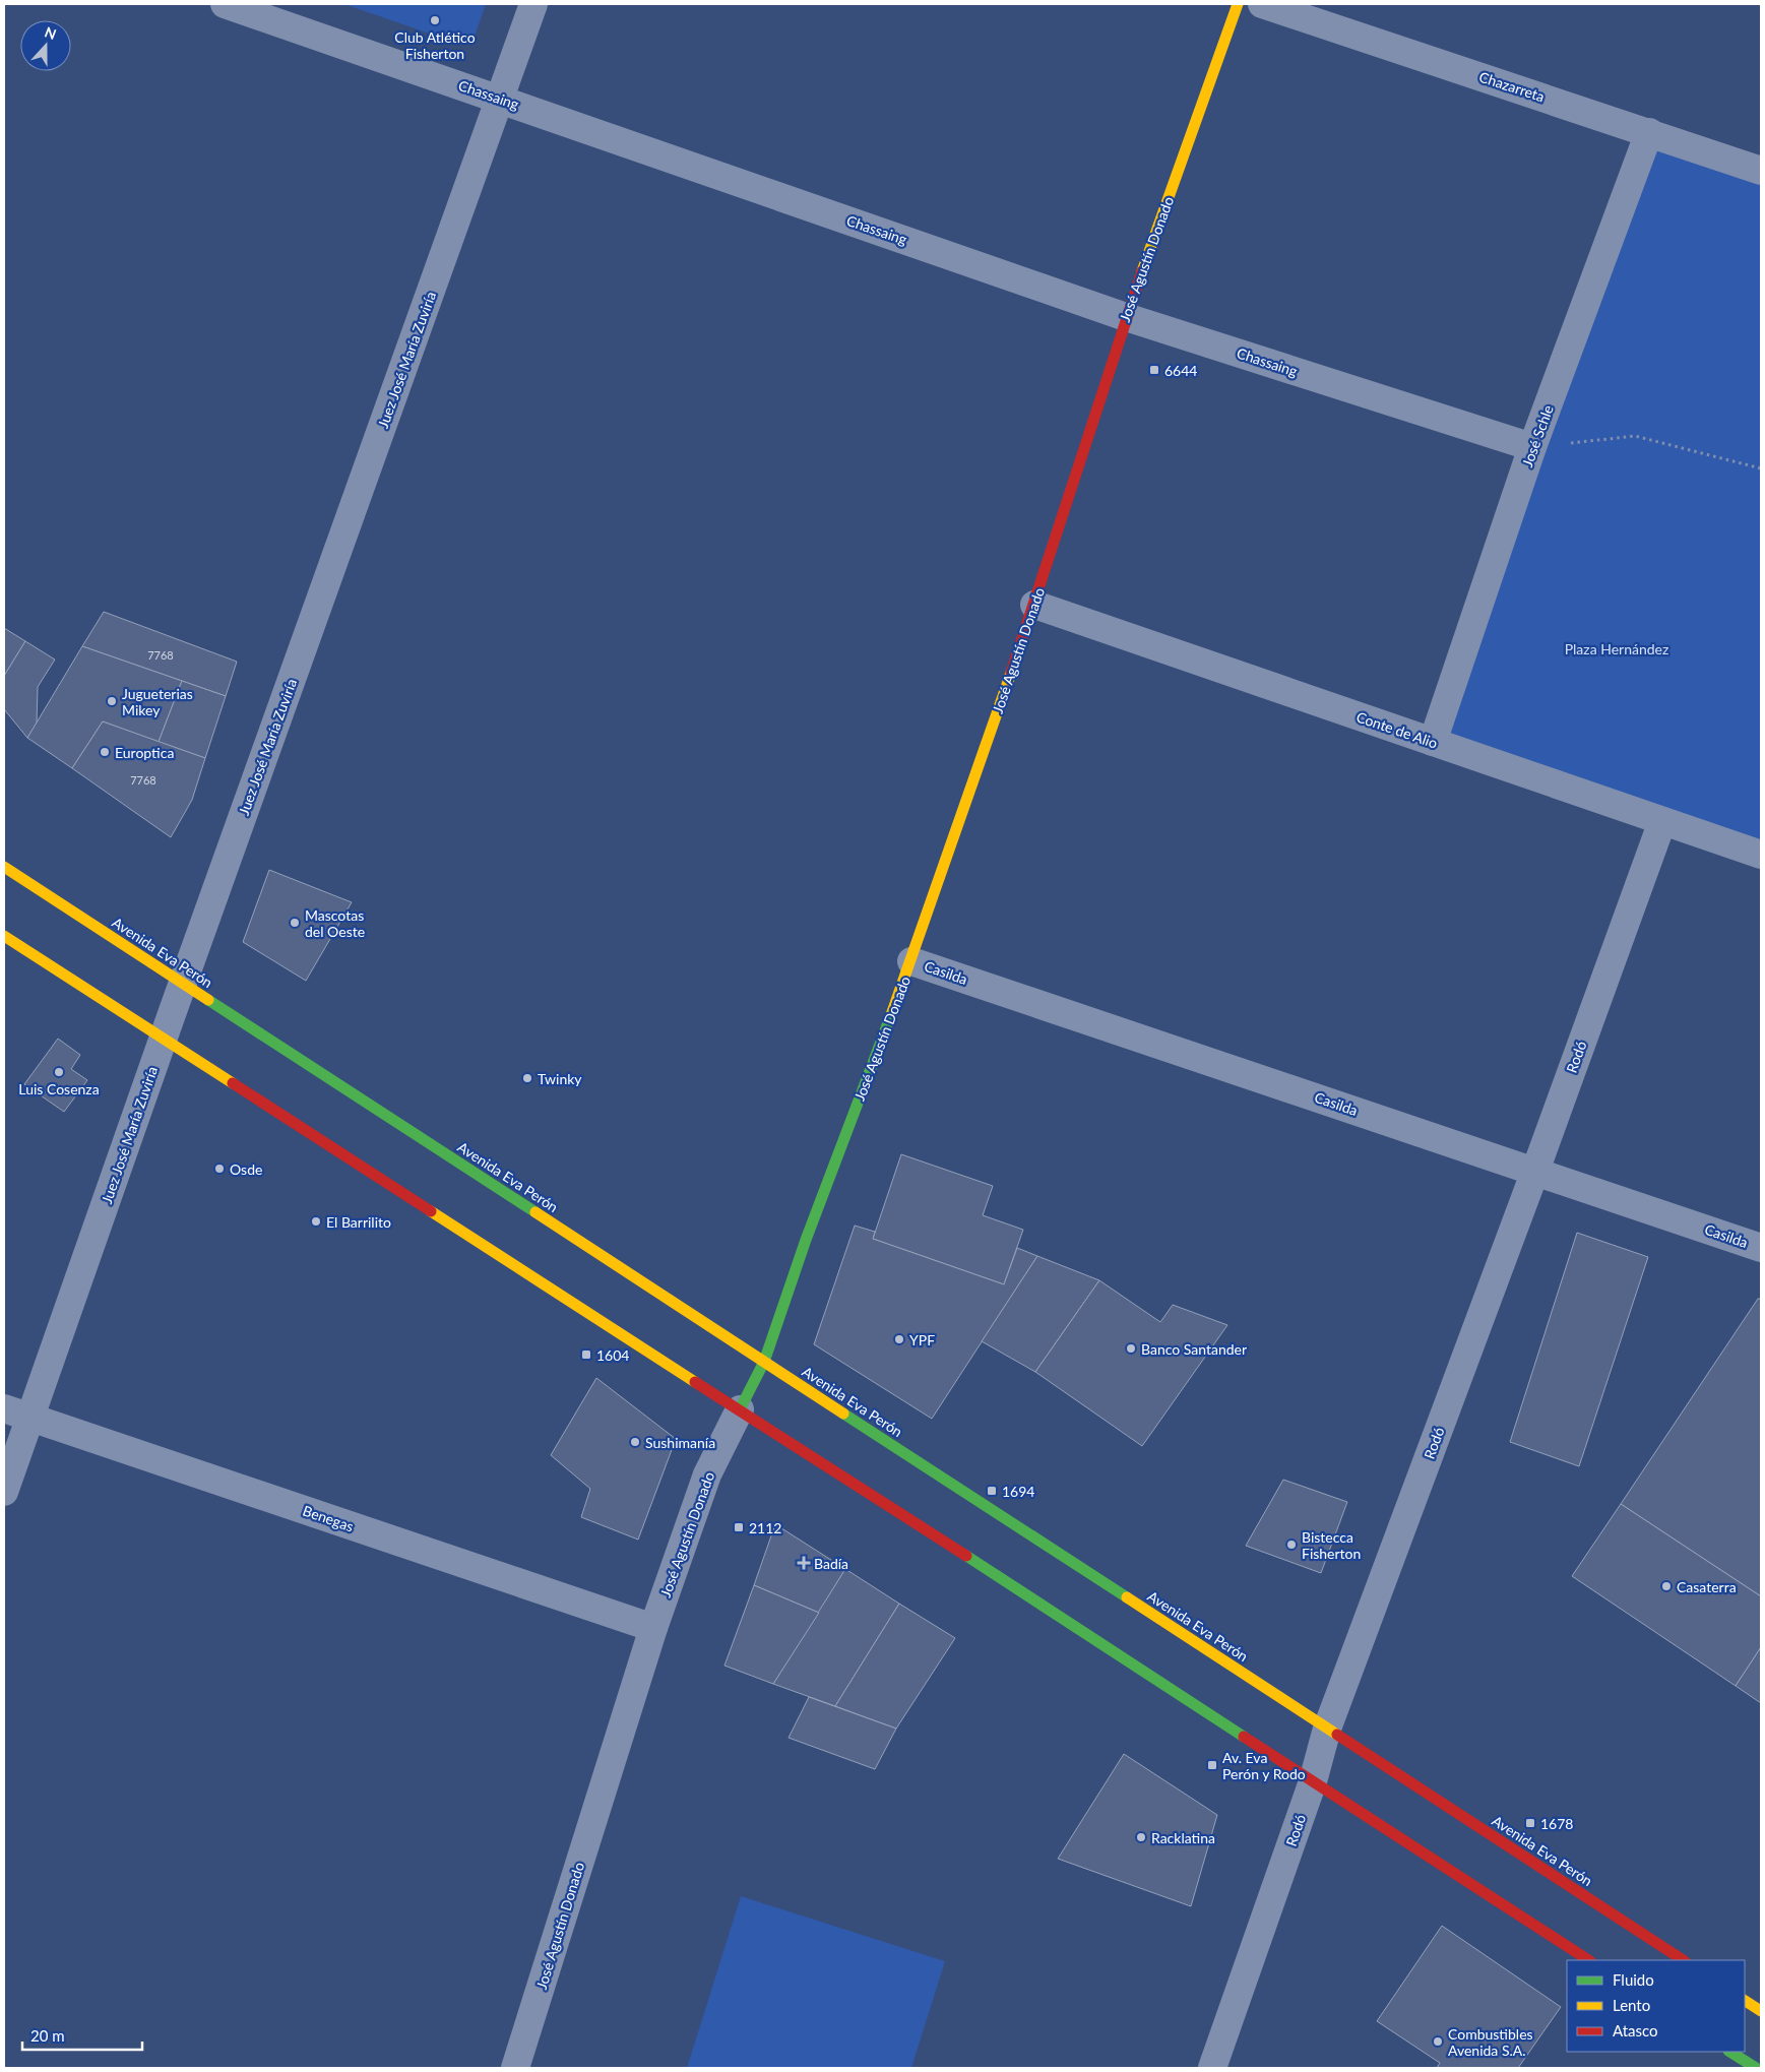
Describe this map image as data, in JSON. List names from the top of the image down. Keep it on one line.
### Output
{"streets":{"main road":["José Agustín Donado","Avenida Eva Perón"],"street":["Chazarreta","Chassaing","Juez José María Zuviría","José Schle","Conte de Alio","Casilda","Rodó","Benegas"]},"crossings":[["Chazarreta","José Schle"],["Chassaing","José Agustín Donado"],["Chassaing","Juez José María Zuviría"],["Chassaing","José Schle"],["José Agustín Donado","Conte de Alio"],["José Agustín Donado","Avenida Eva Perón"],["José Agustín Donado","Casilda"],["José Agustín Donado","Benegas"],["Juez José María Zuviría","Avenida Eva Perón"],["Juez José María Zuviría","Benegas"],["José Schle","Conte de Alio"],["Conte de Alio","Rodó"],["Avenida Eva Perón","Rodó"],["Casilda","Rodó"]],"parks":["Plaza Hernández"],"places":{"other":["Club Atlético Fisherton","Jugueterias Mikey","Europtica","Mascotas del Oeste","Luis Cosenza","Twinky","Osde","El Barrilito","YPF","Banco Santander","Sushimanía","Bistecca Fisherton","Casaterra","Racklatina","Combustibles Avenida S.A."],"transit":["6644","1604","1694","2112","Av. Eva Perón y Rodo","1678"],"health":["Badía"]},"house_numbers":["7768","7768"],"legend":["Fluido","Lento","Atasco"],"scale_bar":"20 m","north":"top"}
